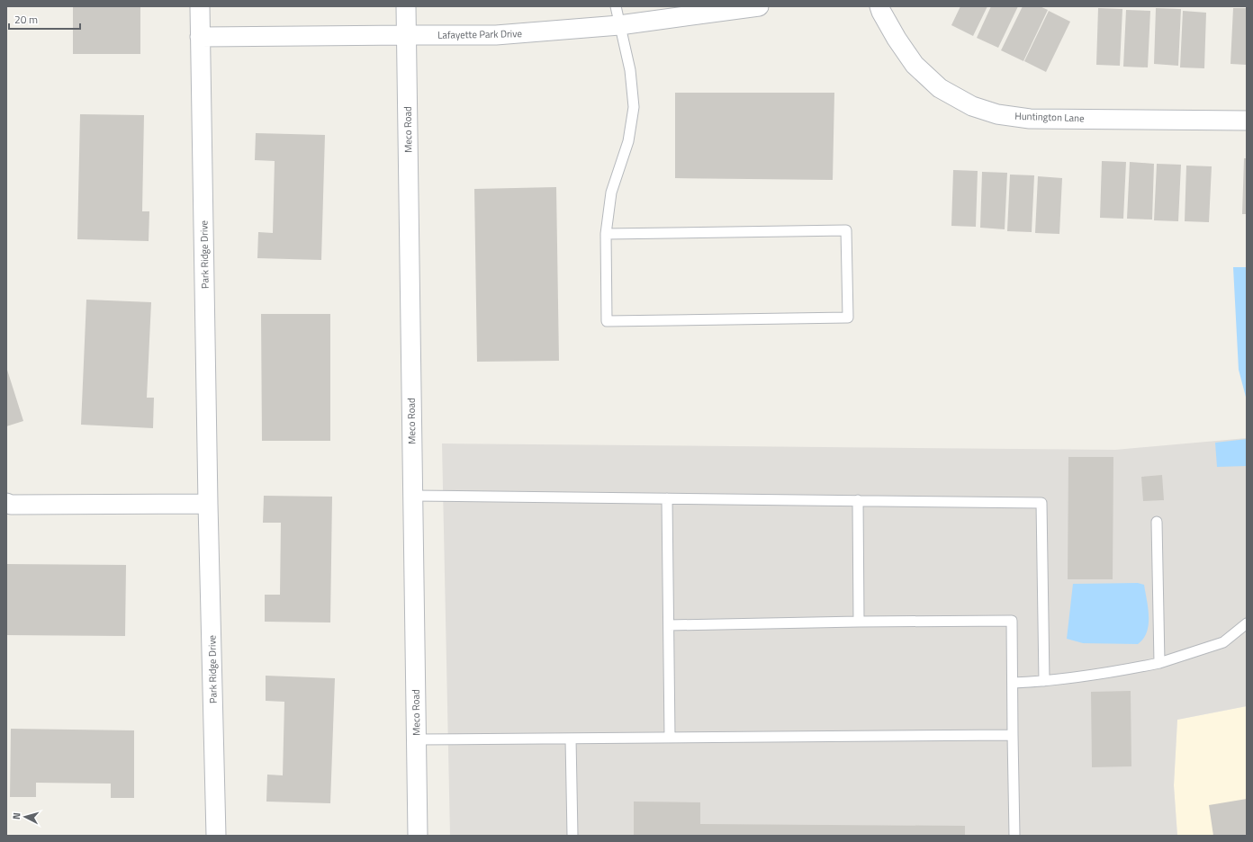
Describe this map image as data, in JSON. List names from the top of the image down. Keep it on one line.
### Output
{"streets":{"street":["Lafayette Park Drive","Huntington Lane","Meco Road","Park Ridge Drive"]},"crossings":[["Lafayette Park Drive","Meco Road"],["Lafayette Park Drive","Park Ridge Drive"]],"scale_bar":"20 m","north":"left"}
